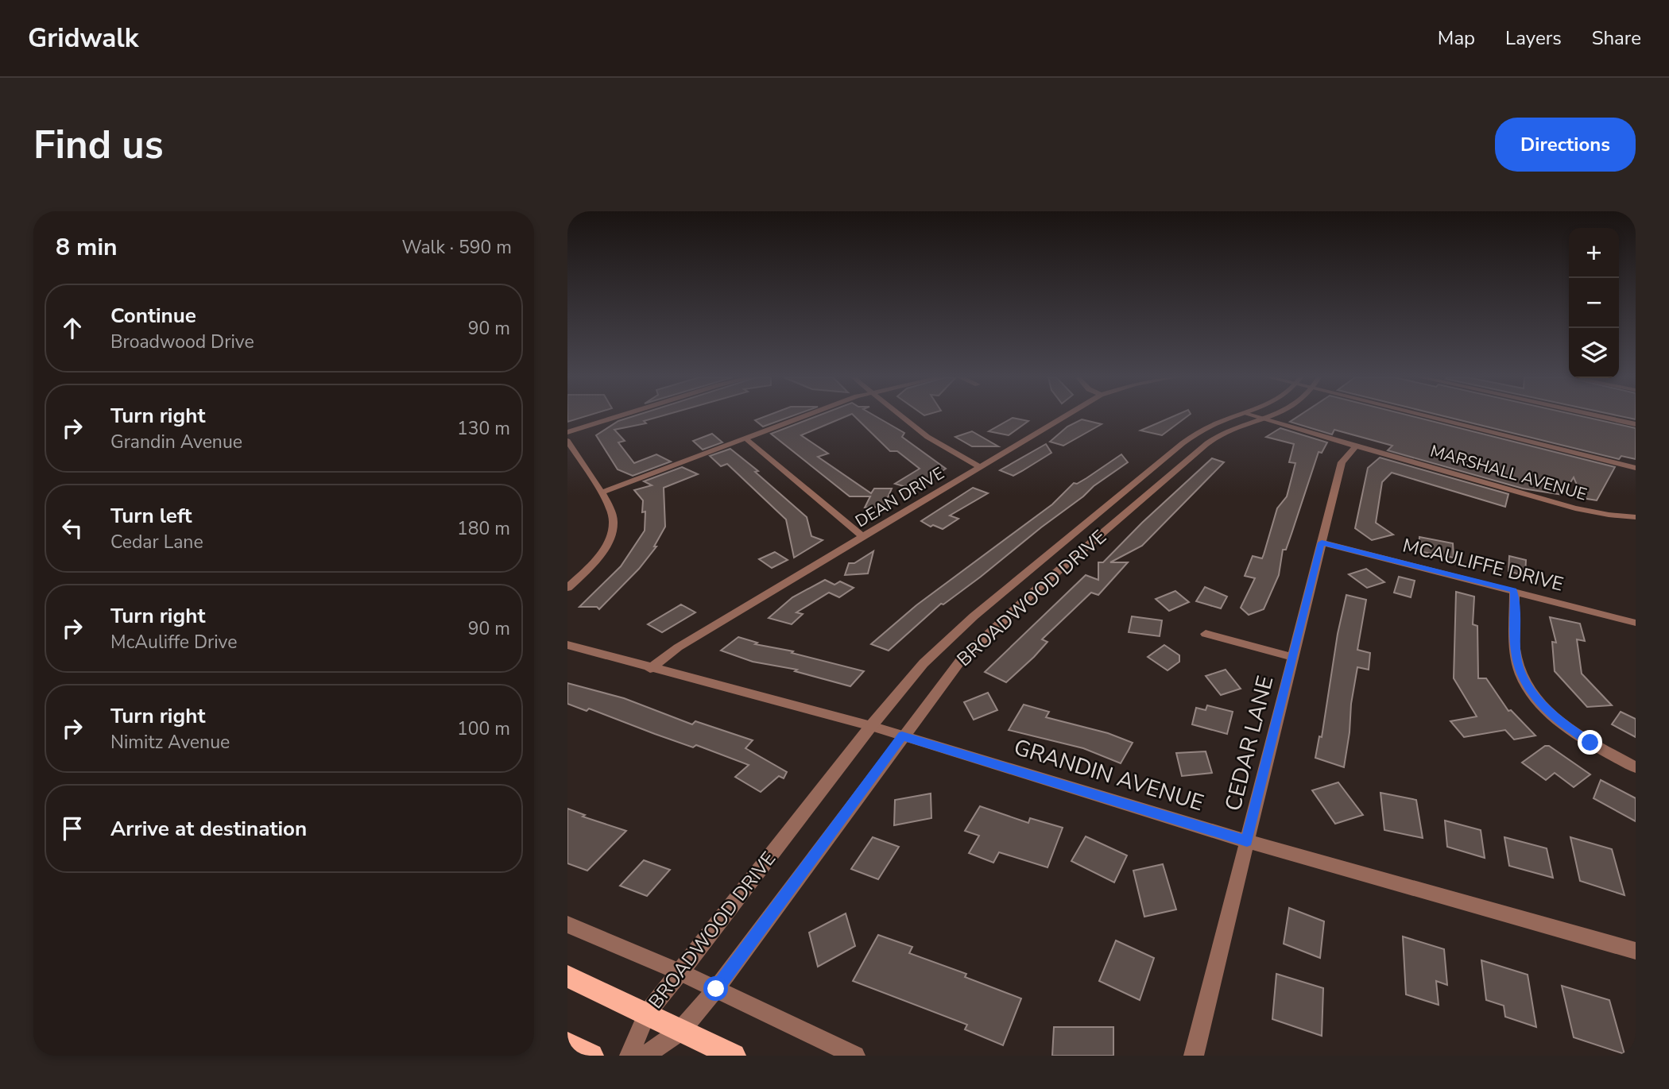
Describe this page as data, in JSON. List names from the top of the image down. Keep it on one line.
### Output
{"streets":{"street":["MARSHALL AVENUE","DEAN DRIVE","MCAULIFFE DRIVE","BROADWOOD DRIVE","CEDAR LANE","GRANDIN AVENUE"]},"crossings":[["MARSHALL AVENUE","BROADWOOD DRIVE"],["MARSHALL AVENUE","CEDAR LANE"],["DEAN DRIVE","GRANDIN AVENUE"],["MCAULIFFE DRIVE","CEDAR LANE"],["BROADWOOD DRIVE","GRANDIN AVENUE"],["CEDAR LANE","GRANDIN AVENUE"]],"page":{"header":"Gridwalk","nav":["Map","Layers","Share"],"buttons":"Directions","title":"Find us","heading":["8 min","Walk · 590 m"],"map_buttons":["+","−"],"list":[["Continue","Broadwood Drive","90 m"],["Turn right","Grandin Avenue","130 m"],["Turn left","Cedar Lane","180 m"],["Turn right","McAuliffe Drive","90 m"],["Turn right","Nimitz Avenue","100 m"],"Arrive at destination"]}}
